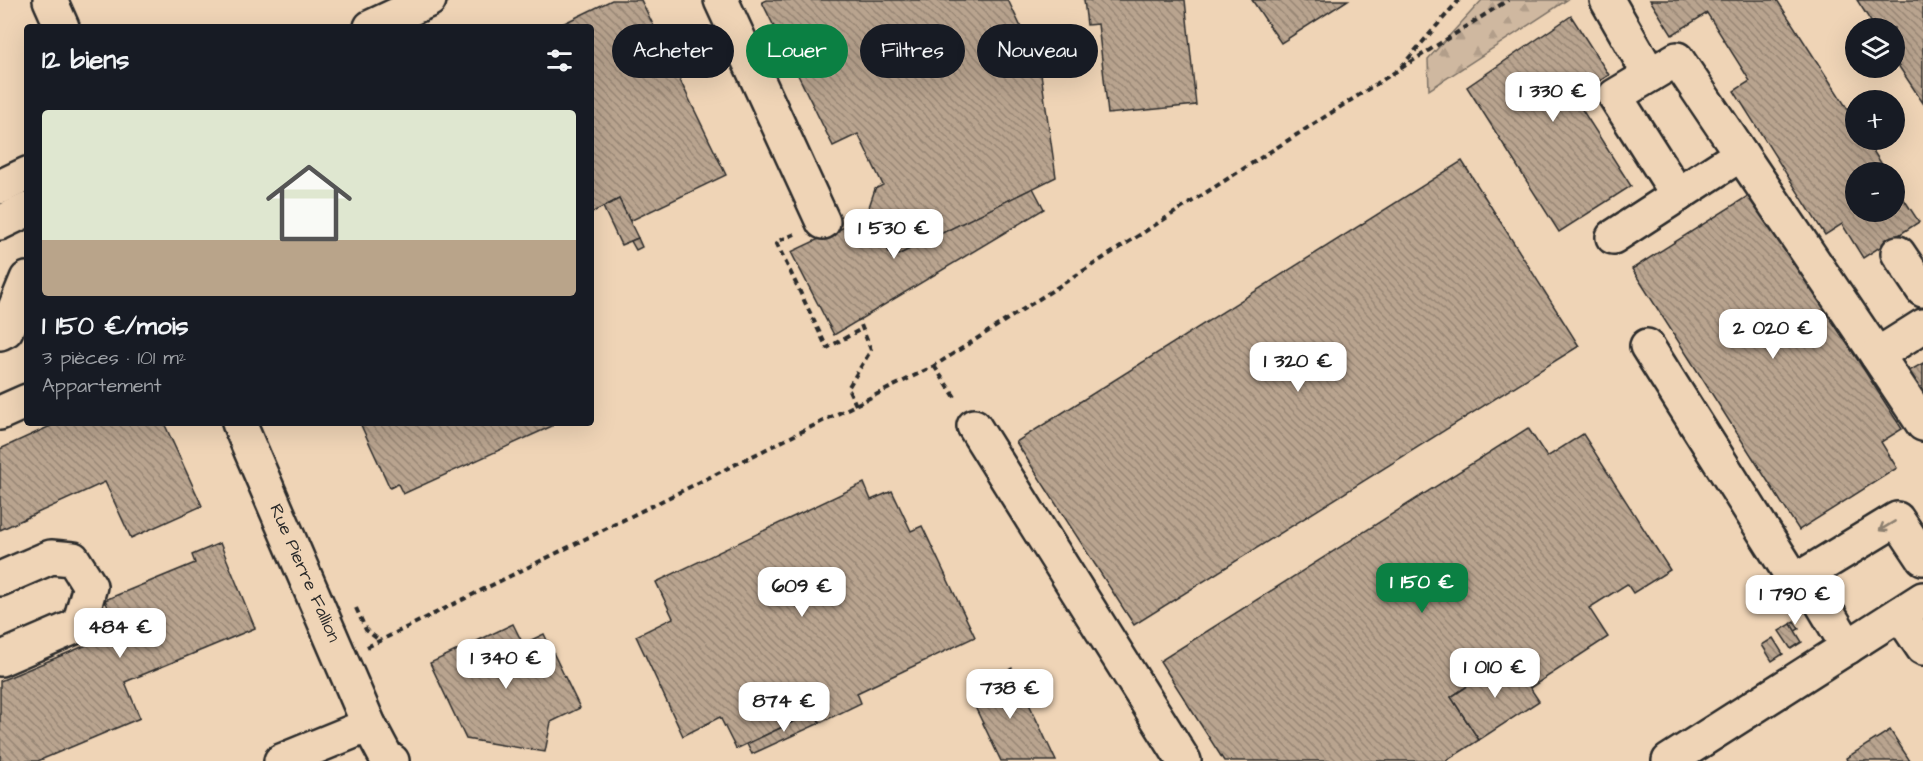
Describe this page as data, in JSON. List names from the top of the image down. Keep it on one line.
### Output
{"streets":{"street":["Rue Pierre Fallion"]},"page":{"map_buttons":["+","−"],"chip":["Acheter","Louer","Filtres","Nouveau"],"heading":"12 biens","price":["1 330 €","1 530 €","2 020 €","1 320 €","1 150 €","609 €","1 790 €","484 €","1 340 €","1 010 €","738 €","874 €"],"list":[{"name":"1 150 €/mois","note":"3 pièces · 101 m² · Appartement"}]}}
